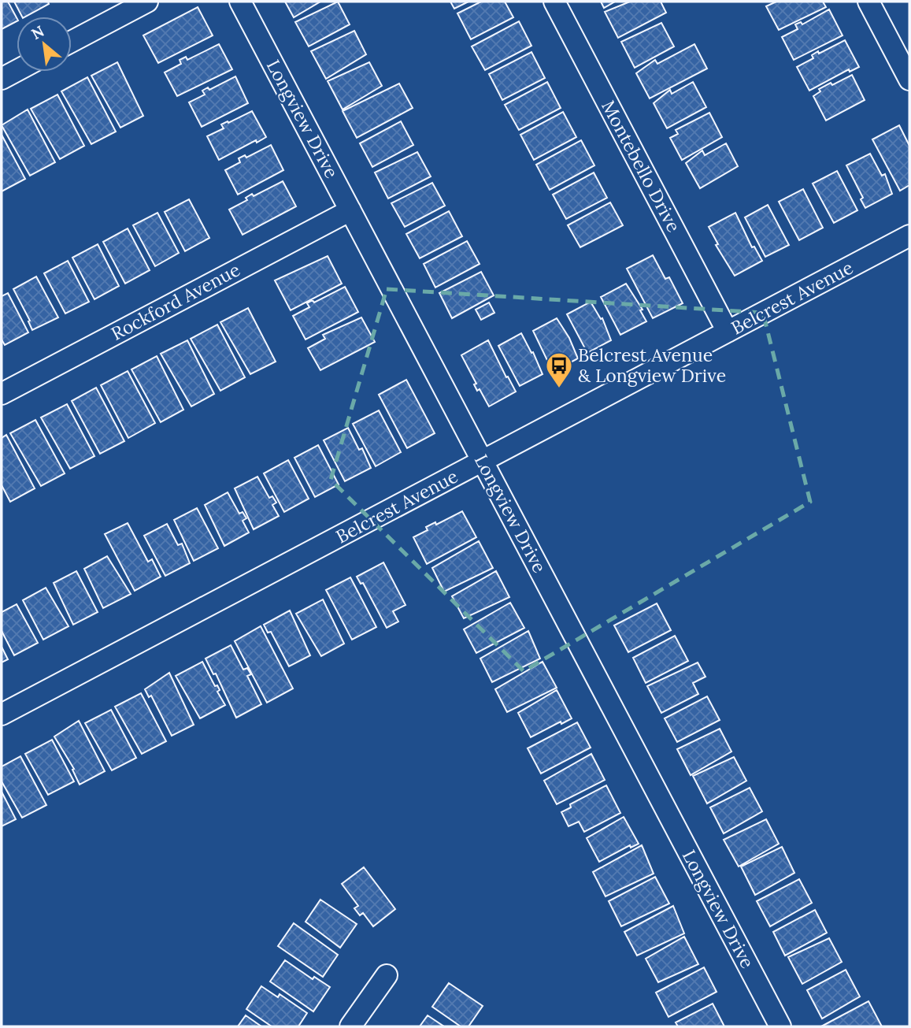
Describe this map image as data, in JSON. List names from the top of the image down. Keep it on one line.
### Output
{"streets":{"street":["Longview Drive","Montebello Drive","Belcrest Avenue","Rockford Avenue"]},"crossings":[["Longview Drive","Belcrest Avenue"],["Longview Drive","Rockford Avenue"],["Montebello Drive","Belcrest Avenue"]],"places":{"bus stop":["Belcrest Avenue & Longview Drive"]},"north":"top left"}
